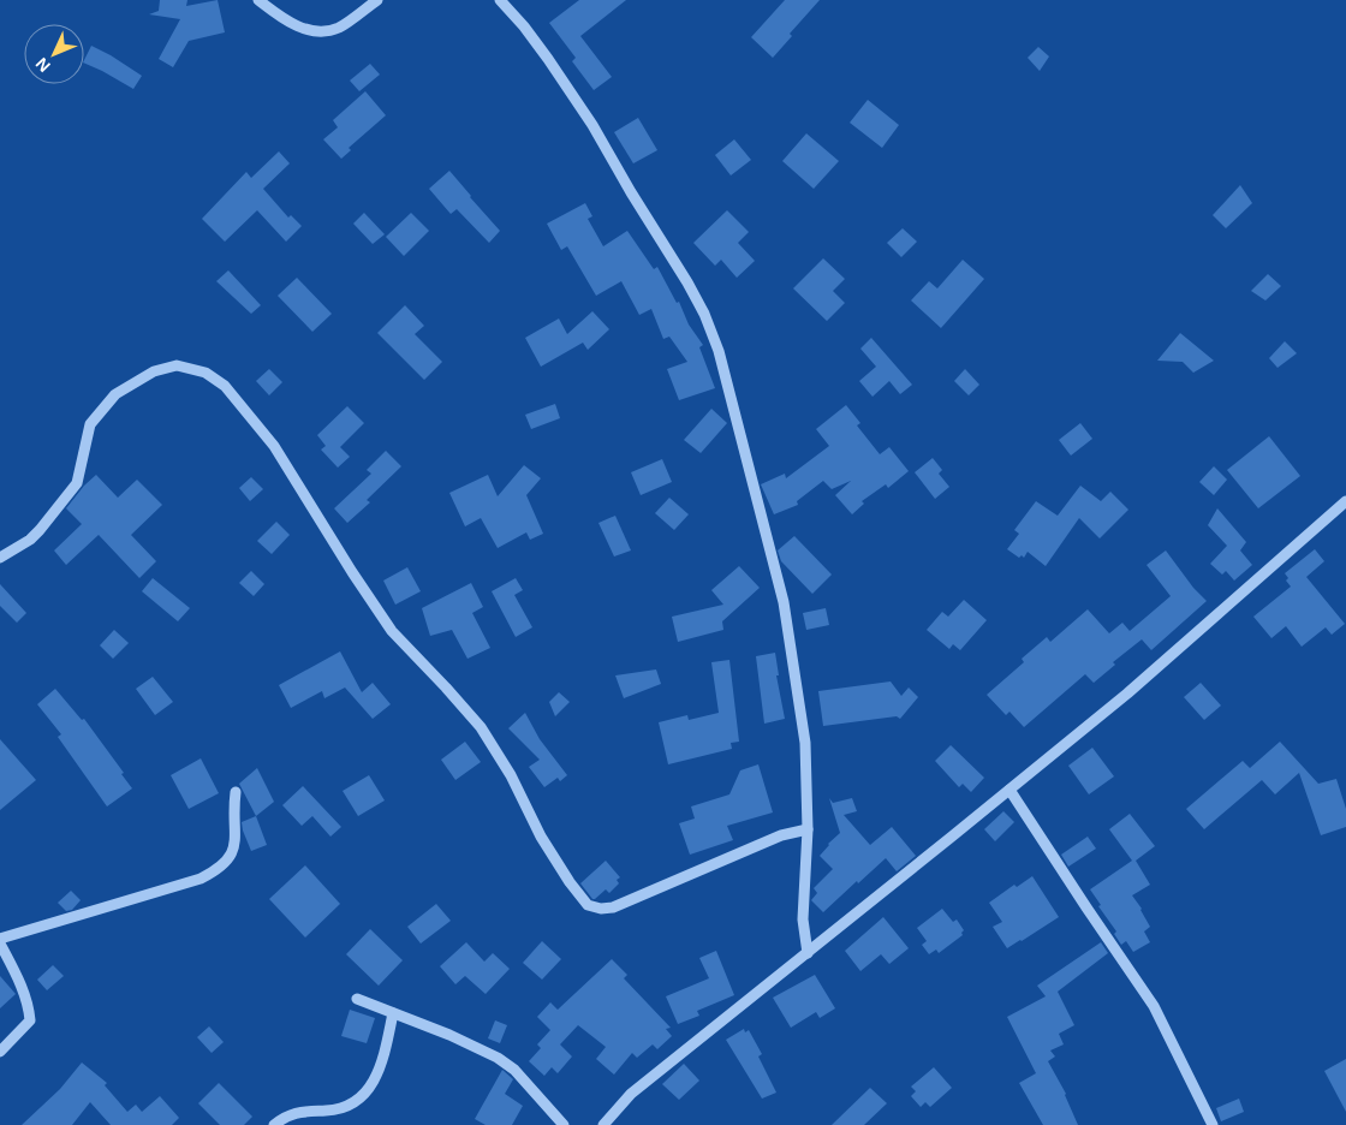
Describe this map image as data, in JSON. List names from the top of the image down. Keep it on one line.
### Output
{"north":"bottom left"}
